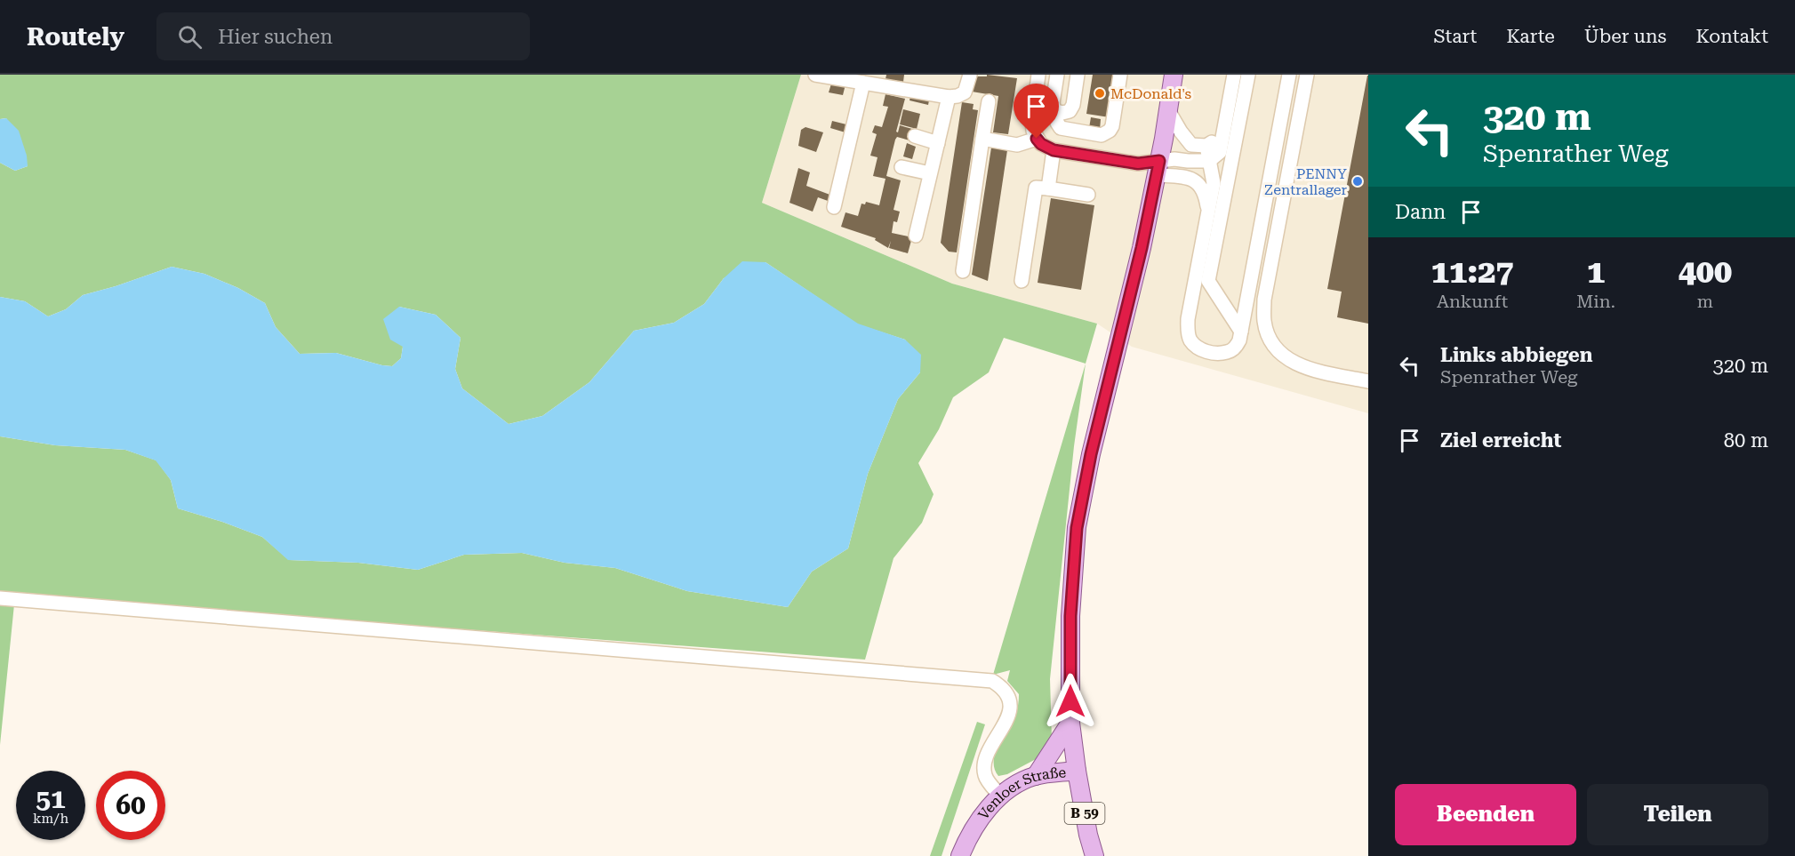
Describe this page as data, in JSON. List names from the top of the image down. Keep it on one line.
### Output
{"streets":{"main road":["Venloer Straße","B 59"]},"crossings":[["Venloer Straße","B 59"]],"places":["McDonald's","PENNY Zentrallager"],"page":{"header":"Routely","search":"Hier suchen","nav":["Start","Karte","Über uns","Kontakt"],"turn":["320 m","Spenrather Weg"],"then":"Dann","eta":["11:27","Ankunft","1","Min.","400","m"],"list":[{"name":"Links abbiegen","note":"Spenrather Weg","value":"320 m"},{"name":"Ziel erreicht","value":"80 m"}],"speed":"51 km/h","limit":"60","buttons":["Beenden","Teilen"]}}
